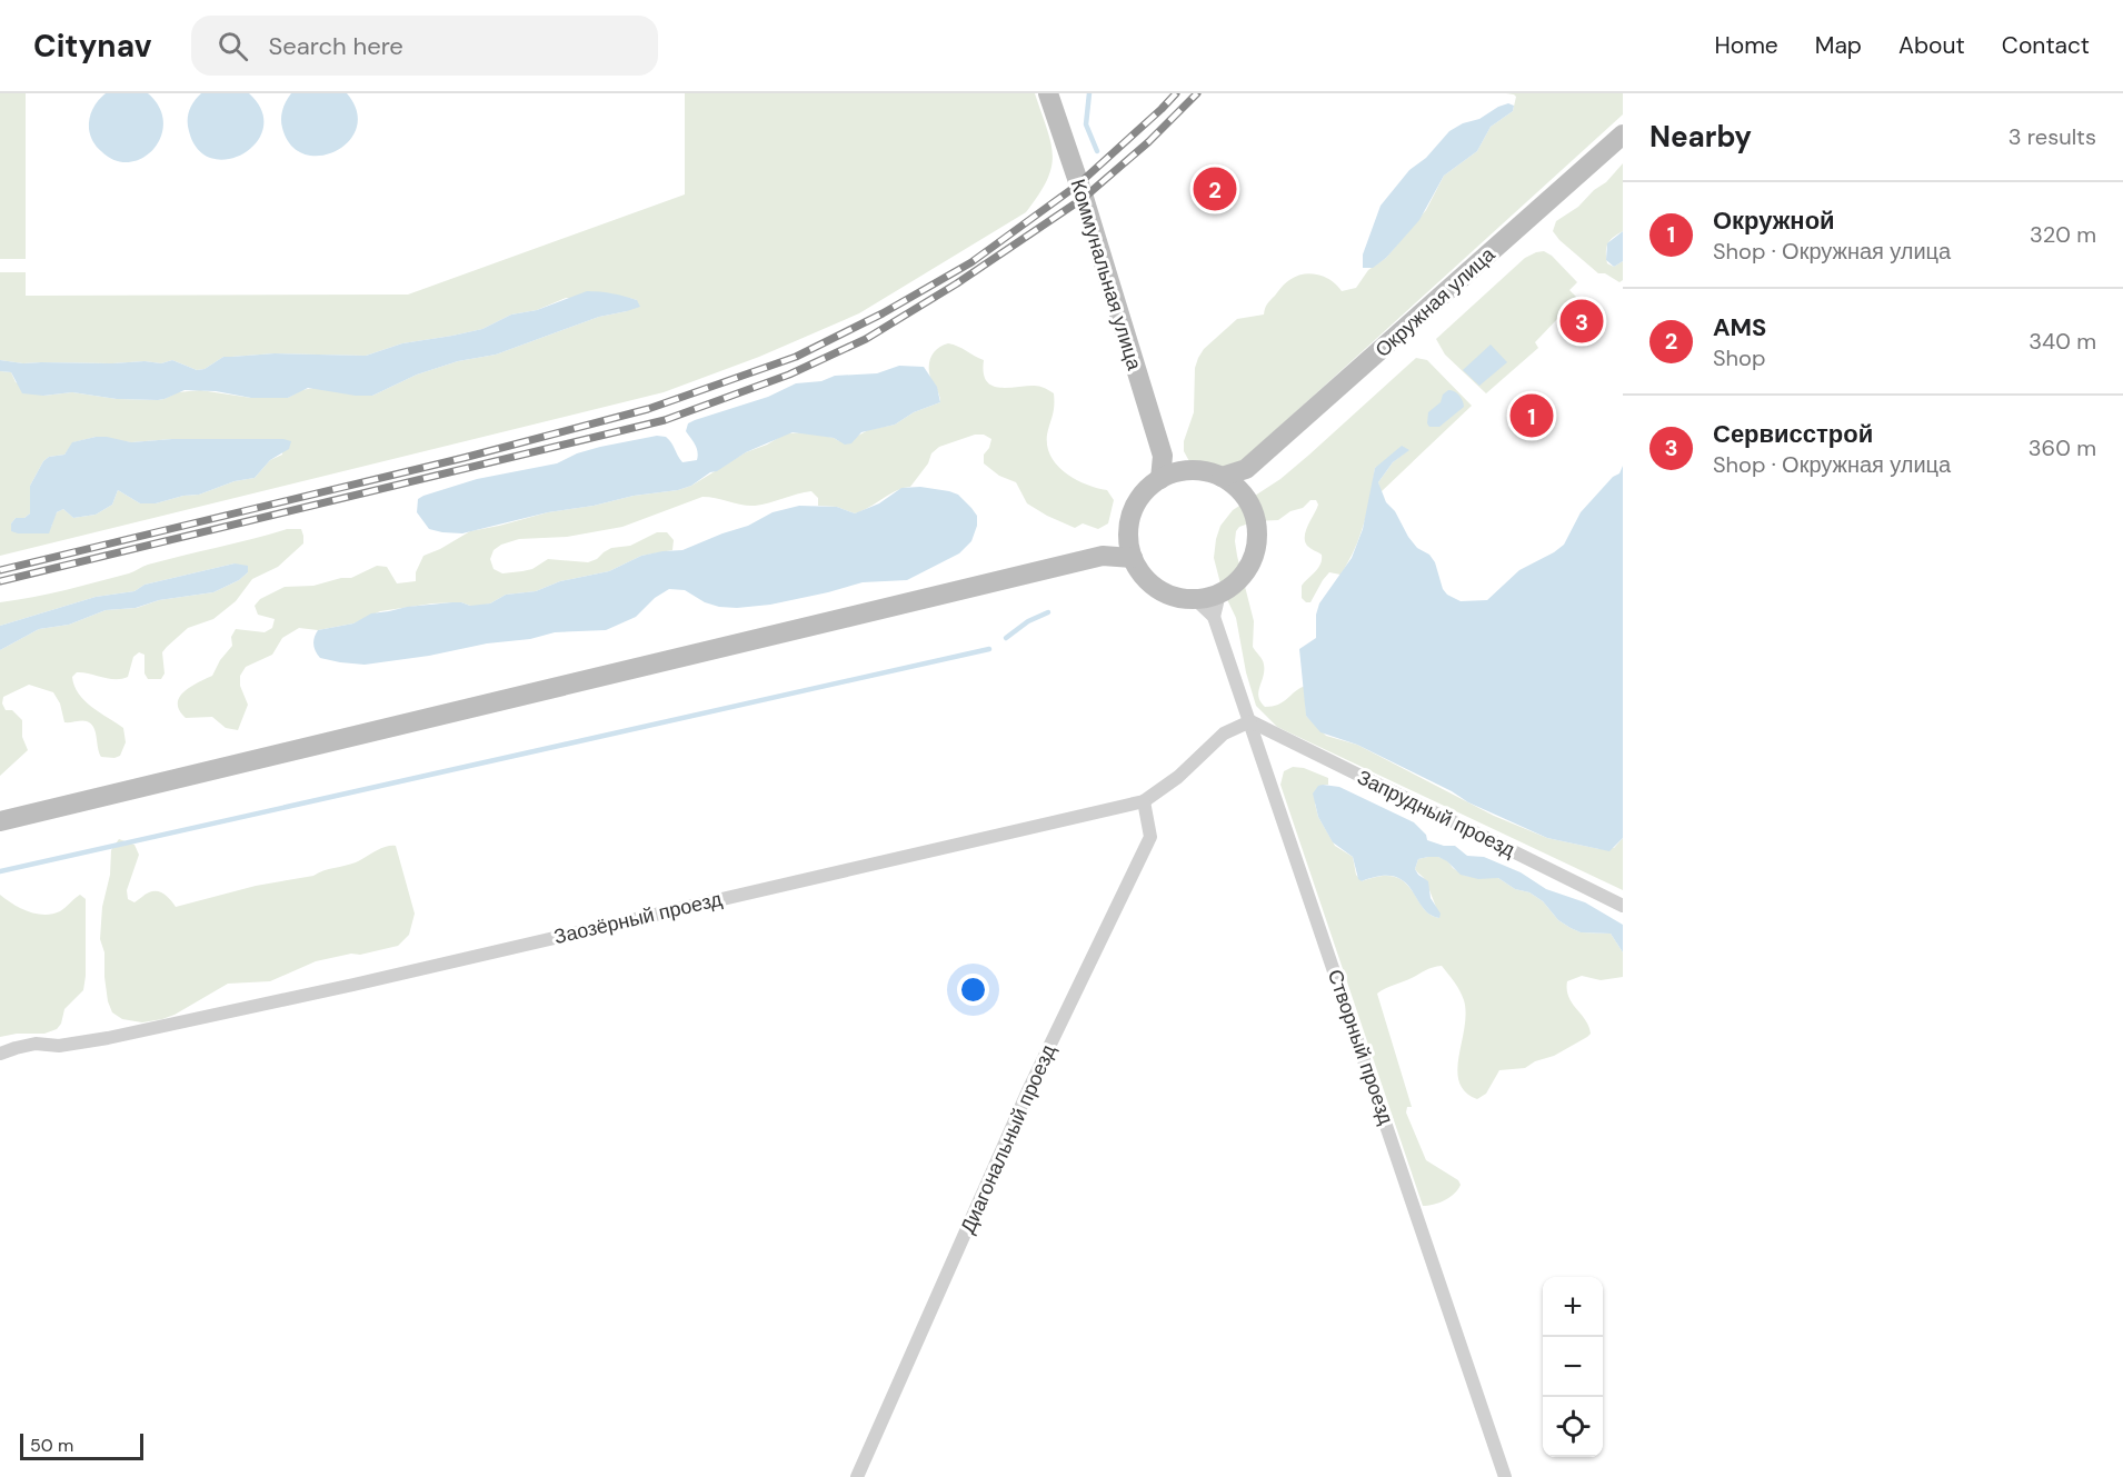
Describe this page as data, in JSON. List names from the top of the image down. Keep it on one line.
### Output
{"streets":{"main road":["Коммунальная улица","Окружная улица"],"street":["Запрудный проезд","Заозёрный проезд","Створный проезд","Диагональный проезд"]},"crossings":[["Запрудный проезд","Заозёрный проезд"],["Запрудный проезд","Створный проезд"],["Заозёрный проезд","Створный проезд"],["Заозёрный проезд","Диагональный проезд"]],"scale_bar":"50 m","page":{"header":"Citynav","search":"Search here","nav":["Home","Map","About","Contact"],"heading":["Nearby","3 results"],"pins":["2","3","1"],"list":[{"mark":"1","name":"Окружной","note":"Shop · Окружная улица","value":"320 m"},{"mark":"2","name":"AMS","note":"Shop","value":"340 m"},{"mark":"3","name":"Сервисстрой","note":"Shop · Окружная улица","value":"360 m"}],"map_buttons":["+","−"],"scale":"50 m"}}
